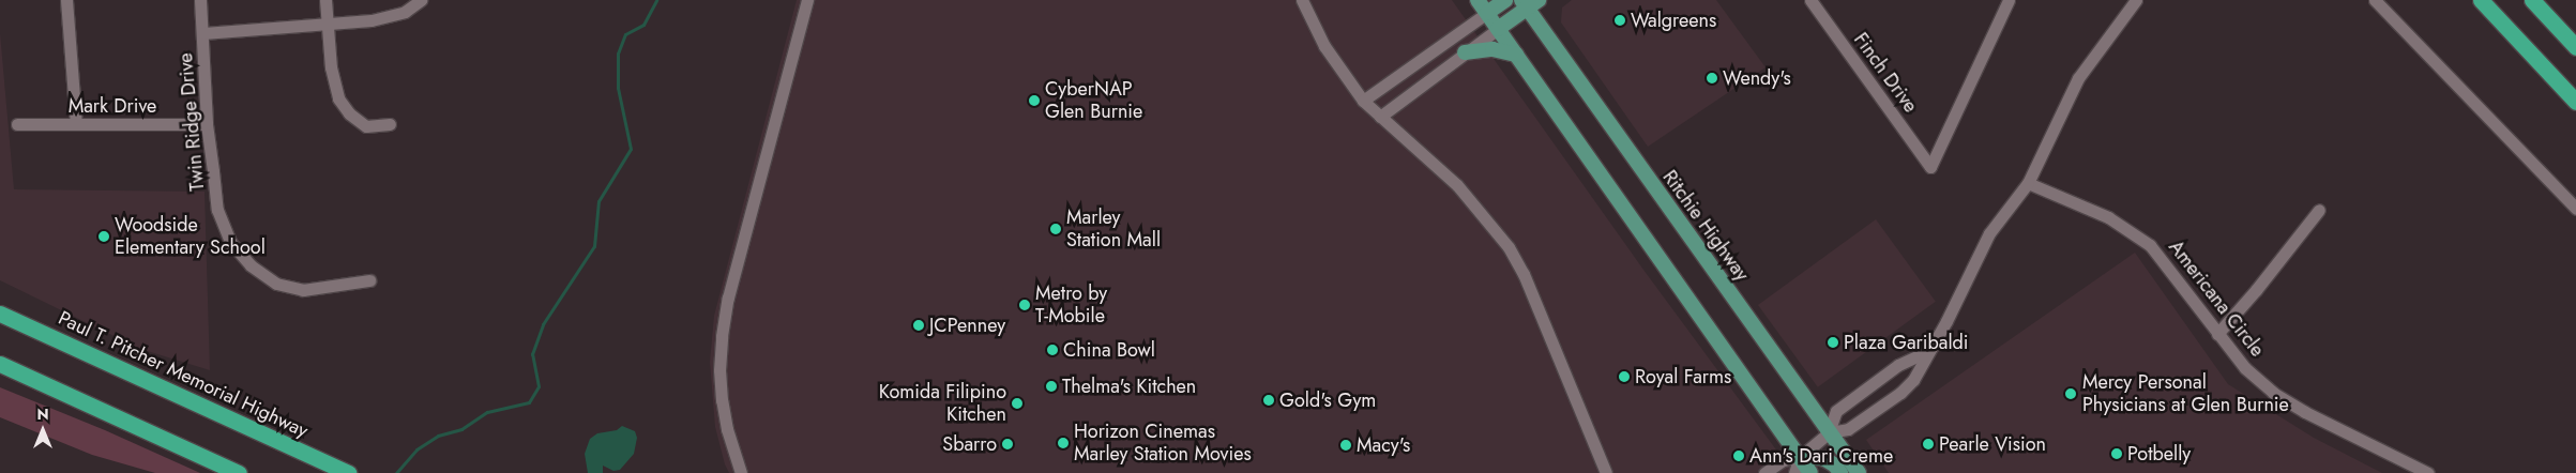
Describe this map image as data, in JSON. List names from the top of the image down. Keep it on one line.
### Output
{"streets":{"highway":["Paul T. Pitcher Memorial Highway"],"main road":["Ritchie Highway"],"street":["Finch Drive","Mark Drive","Twin Ridge Drive","Americana Circle"]},"crossings":[["Mark Drive","Twin Ridge Drive"]],"places":["Walgreens","Wendy's","CyberNAP Glen Burnie","Marley Station Mall","Woodside Elementary School","Metro by T-Mobile","JCPenney","Plaza Garibaldi","China Bowl","Royal Farms","Thelma's Kitchen","Mercy Personal Physicians at Glen Burnie","Gold's Gym","Komida Filipino Kitchen","Horizon Cinemas Marley Station Movies","Sbarro","Pearle Vision","Macy's","Potbelly","Ann's Dari Creme"],"north":"top"}
